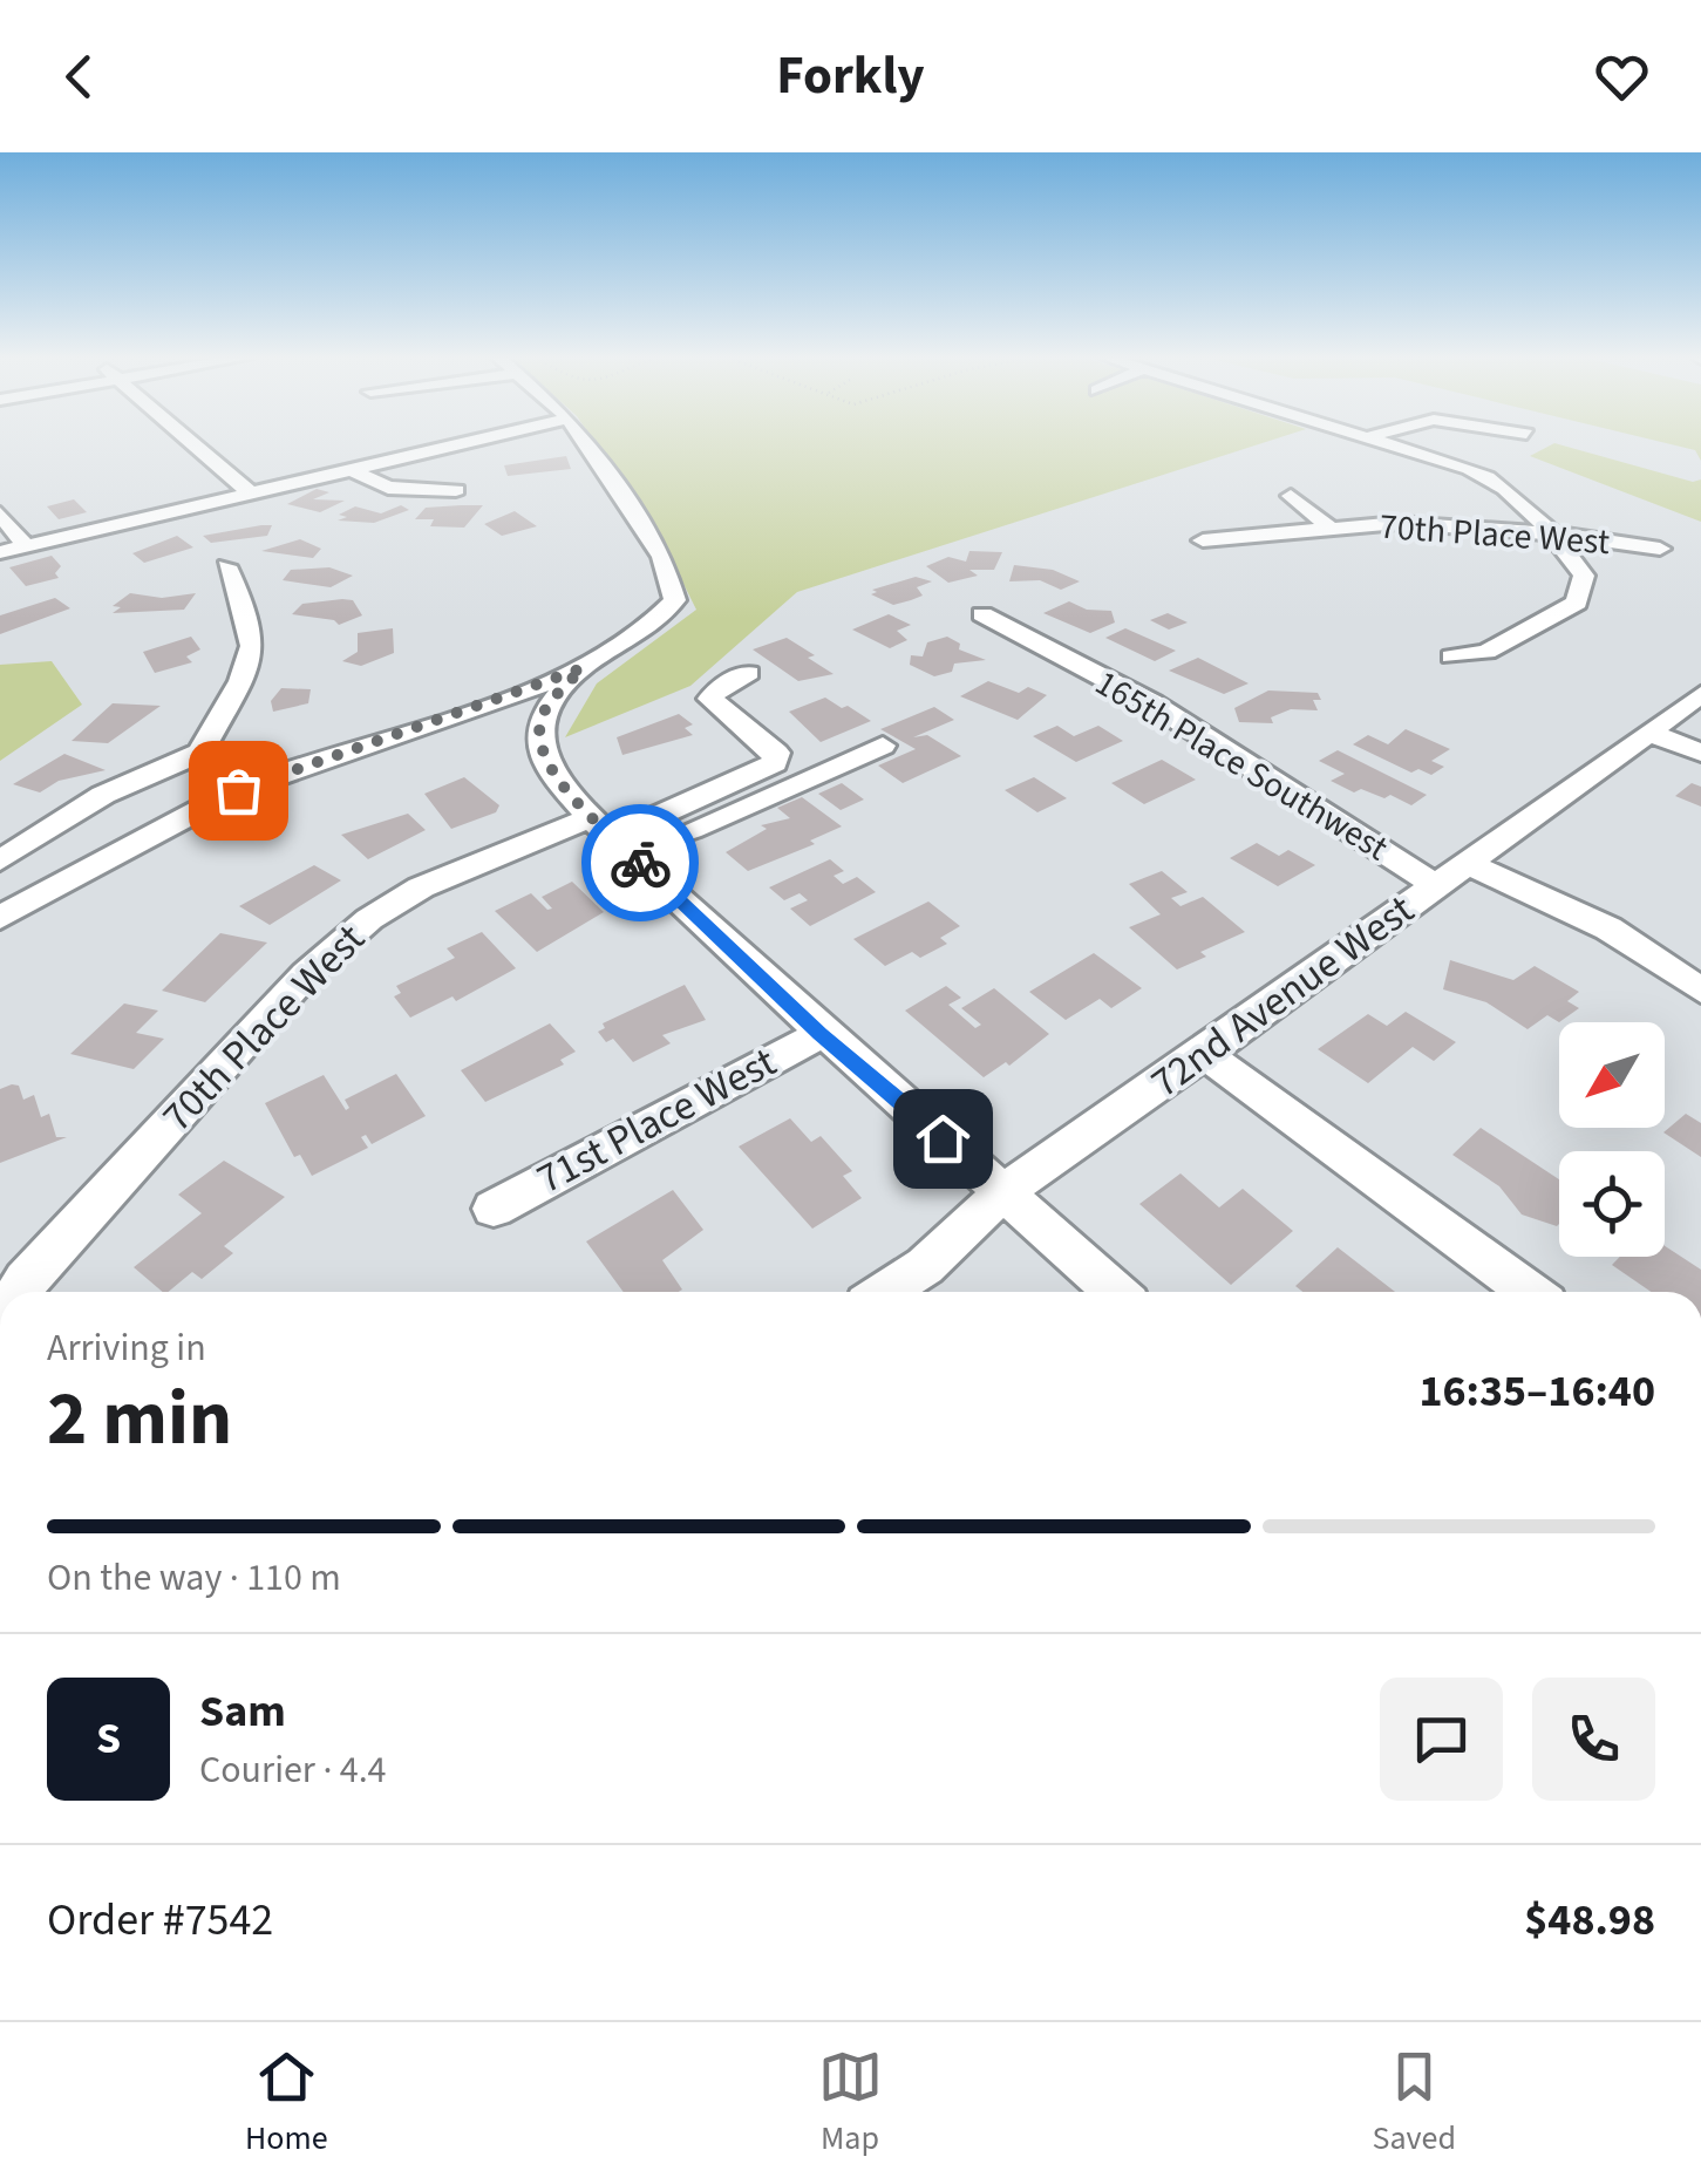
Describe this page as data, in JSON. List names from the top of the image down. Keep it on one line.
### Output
{"streets":{"street":["70th Place West","165th Place Southwest","72nd Avenue West","71st Place West"]},"crossings":[["165th Place Southwest","72nd Avenue West"]],"north":"bottom left","page":{"header":"Forkly","heading":["2 min","Arriving in","16:35–16:40"],"panel":["Sam","Courier · 4.4","Order #7542","$48.98"],"bar":"On the way · 110 m","round":"S","tabs":["Home","Map","Saved"]}}
